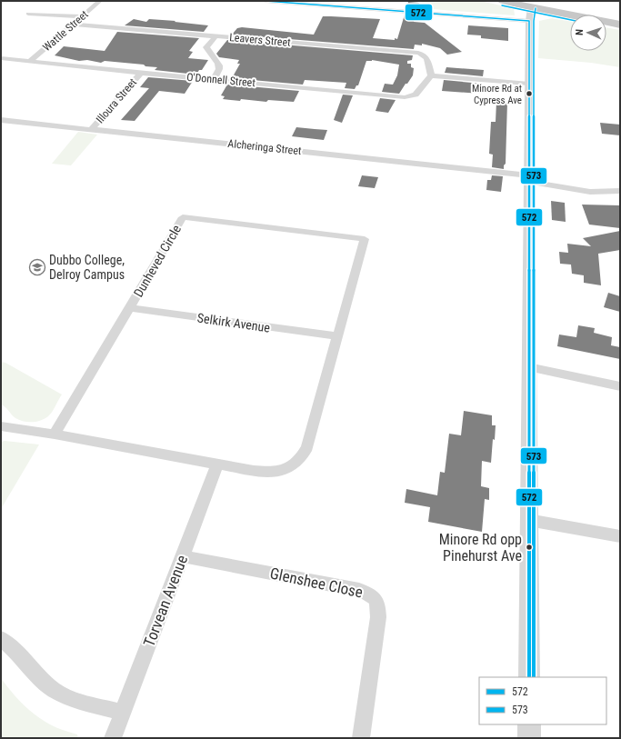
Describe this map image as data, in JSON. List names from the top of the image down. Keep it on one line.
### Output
{"streets":{"street":["Wattle Street","Leavers Street","O'Donnell Street","Illoura Street","Alcheringa Street","Dunheved Circle","Selkirk Avenue","Glenshee Close","Torvean Avenue"]},"crossings":[["Wattle Street","Leavers Street"],["Wattle Street","O'Donnell Street"],["Leavers Street","O'Donnell Street"],["O'Donnell Street","Illoura Street"],["Illoura Street","Alcheringa Street"],["Dunheved Circle","Selkirk Avenue"],["Dunheved Circle","Torvean Avenue"],["Glenshee Close","Torvean Avenue"]],"places":{"other":["Minore Rd at Cypress Ave","Minore Rd opp Pinehurst Ave"],"school or university":["Dubbo College, Delroy Campus"]},"lines":["transit line 572","transit line 573"],"legend":["572","573"],"north":"left"}
